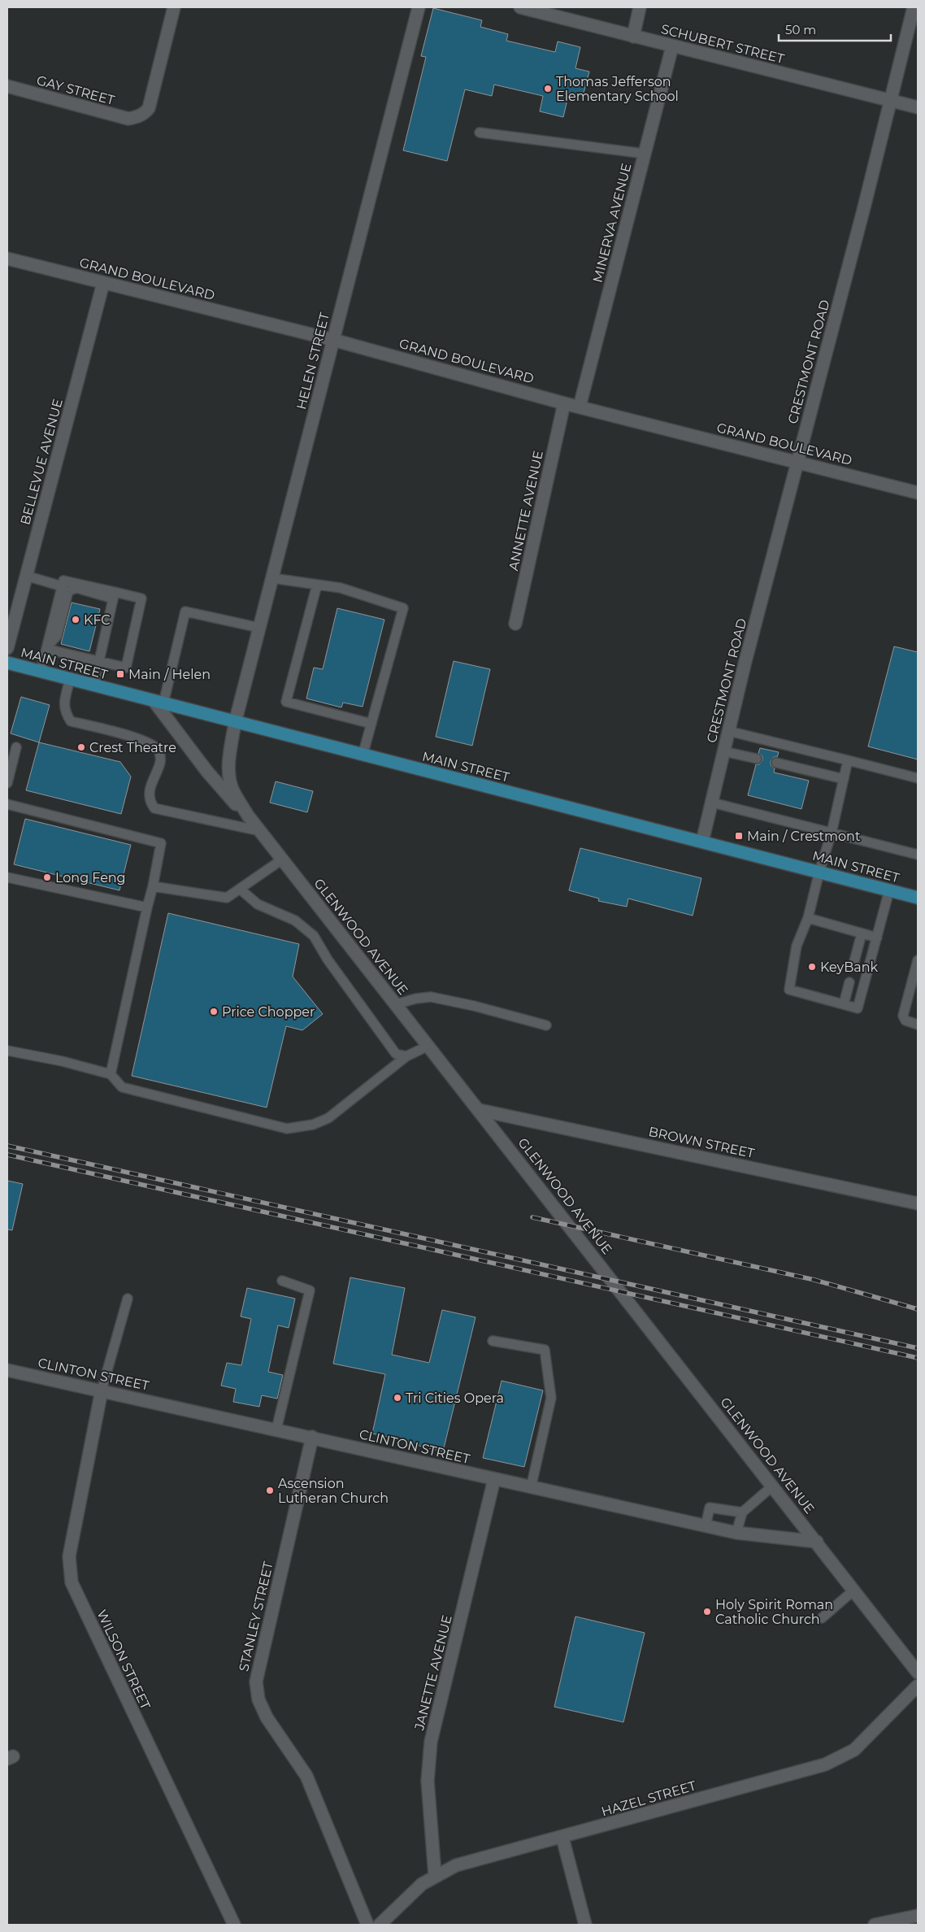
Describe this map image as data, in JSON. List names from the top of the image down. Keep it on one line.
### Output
{"streets":{"main road":["MAIN STREET"],"street":["SCHUBERT STREET","GAY STREET","MINERVA AVENUE","GRAND BOULEVARD","HELEN STREET","CRESTMONT ROAD","BELLEVUE AVENUE","ANNETTE AVENUE","GLENWOOD AVENUE","BROWN STREET","CLINTON STREET","STANLEY STREET","WILSON STREET","JANETTE AVENUE","HAZEL STREET"]},"crossings":[["SCHUBERT STREET","MINERVA AVENUE"],["SCHUBERT STREET","CRESTMONT ROAD"],["MINERVA AVENUE","GRAND BOULEVARD"],["GRAND BOULEVARD","HELEN STREET"],["GRAND BOULEVARD","CRESTMONT ROAD"],["GRAND BOULEVARD","BELLEVUE AVENUE"],["GRAND BOULEVARD","ANNETTE AVENUE"],["HELEN STREET","MAIN STREET"],["HELEN STREET","GLENWOOD AVENUE"],["CRESTMONT ROAD","MAIN STREET"],["MAIN STREET","GLENWOOD AVENUE"],["GLENWOOD AVENUE","BROWN STREET"],["GLENWOOD AVENUE","CLINTON STREET"],["CLINTON STREET","STANLEY STREET"],["CLINTON STREET","WILSON STREET"],["CLINTON STREET","JANETTE AVENUE"],["JANETTE AVENUE","HAZEL STREET"]],"places":{"other":["Thomas Jefferson Elementary School","KFC","Crest Theatre","Long Feng","KeyBank","Price Chopper","Tri Cities Opera","Ascension Lutheran Church","Holy Spirit Roman Catholic Church"],"transit":["Main / Helen","Main / Crestmont"]},"scale_bar":"50 m"}
